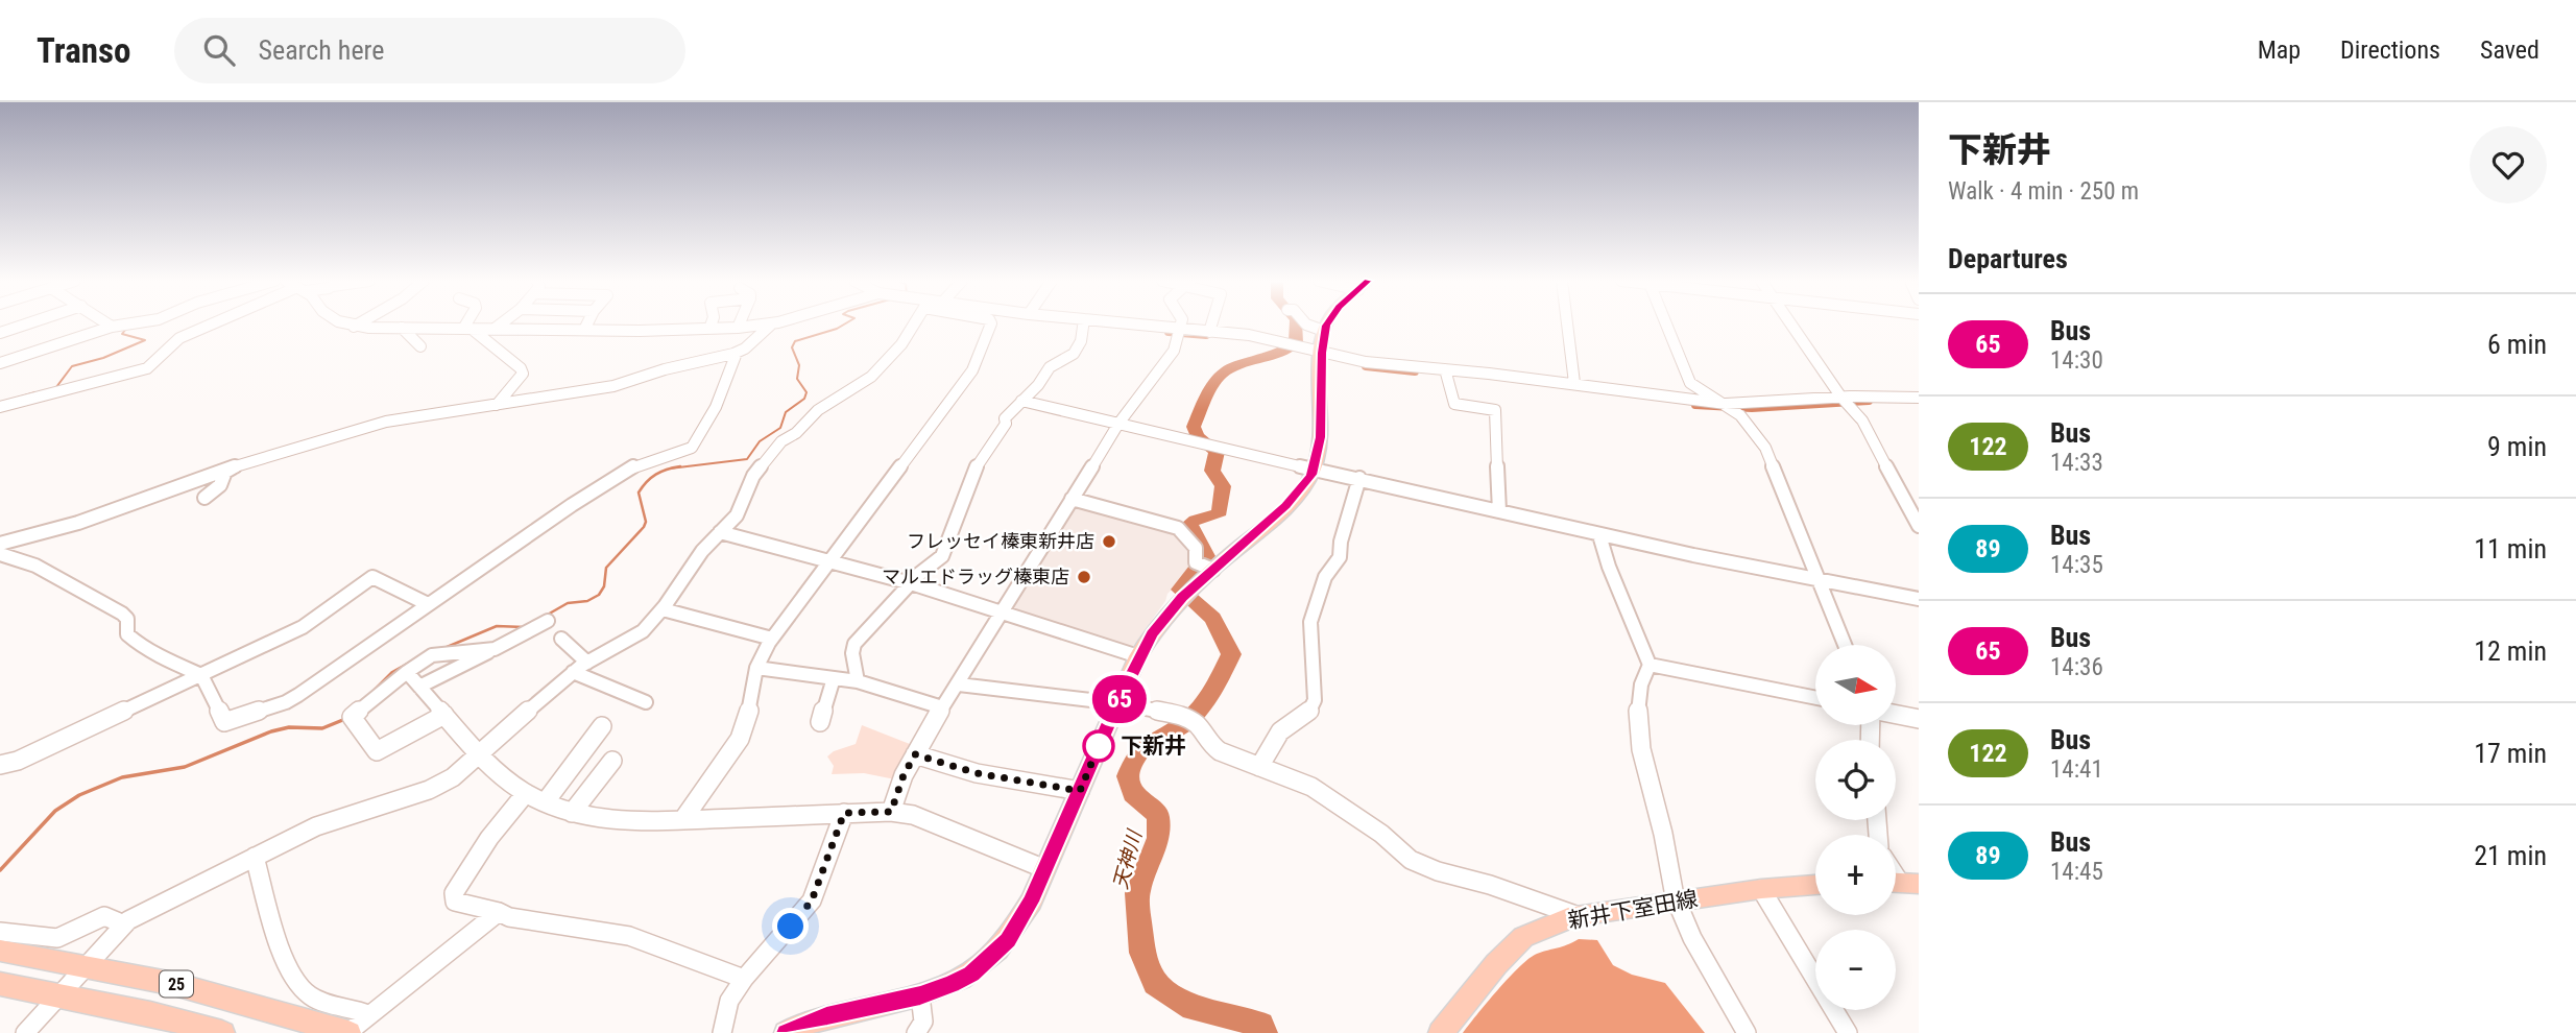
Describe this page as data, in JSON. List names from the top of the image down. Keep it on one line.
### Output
{"streets":{"main road":["新井下室田線","25"]},"water":["天神川"],"places":["フレッセイ榛東新井店","マルエドラッグ榛東店","下新井"],"lines":["bus line 65"],"north":"right","page":{"header":"Transo","search":"Search here","nav":["Map","Directions","Saved"],"on_map":"65","heading":[["下新井","Walk · 4 min · 250 m"],"Departures"],"list":[{"mark":"65","name":"Bus","note":"14:30","value":"6 min"},{"mark":"122","name":"Bus","note":"14:33","value":"9 min"},{"mark":"89","name":"Bus","note":"14:35","value":"11 min"},{"mark":"65","name":"Bus","note":"14:36","value":"12 min"},{"mark":"122","name":"Bus","note":"14:41","value":"17 min"},{"mark":"89","name":"Bus","note":"14:45","value":"21 min"}],"map_buttons":["+","−"]}}
